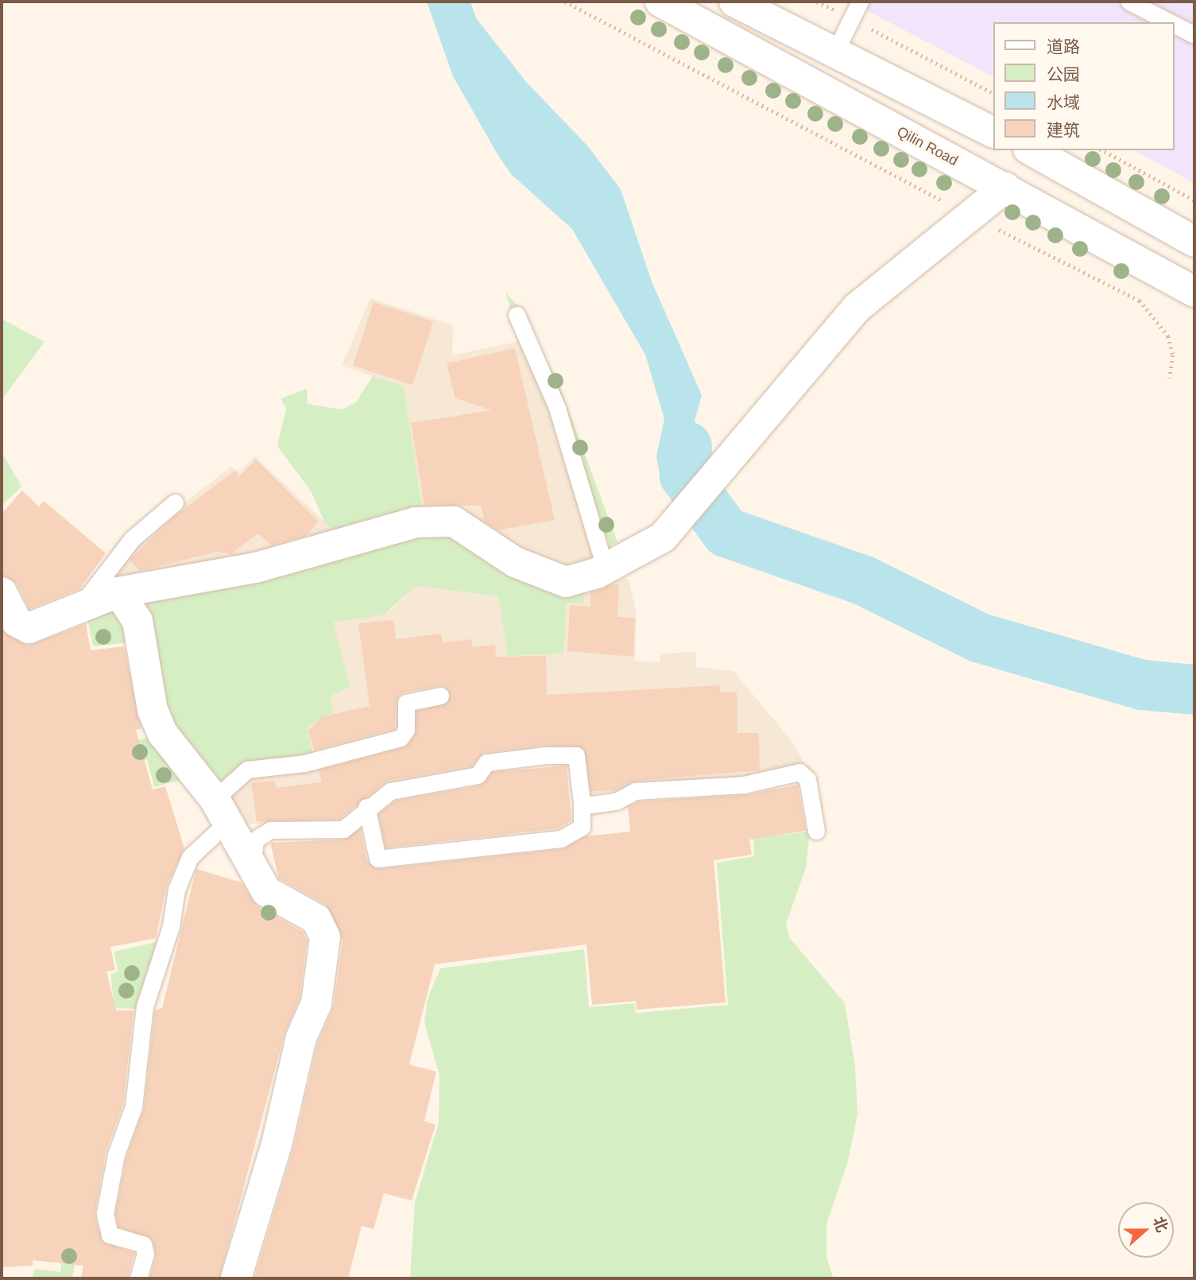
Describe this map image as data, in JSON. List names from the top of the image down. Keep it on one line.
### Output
{"streets":{"street":["Qilin Road"]},"legend":["道路","公园","水域","建筑"],"north":"right"}
